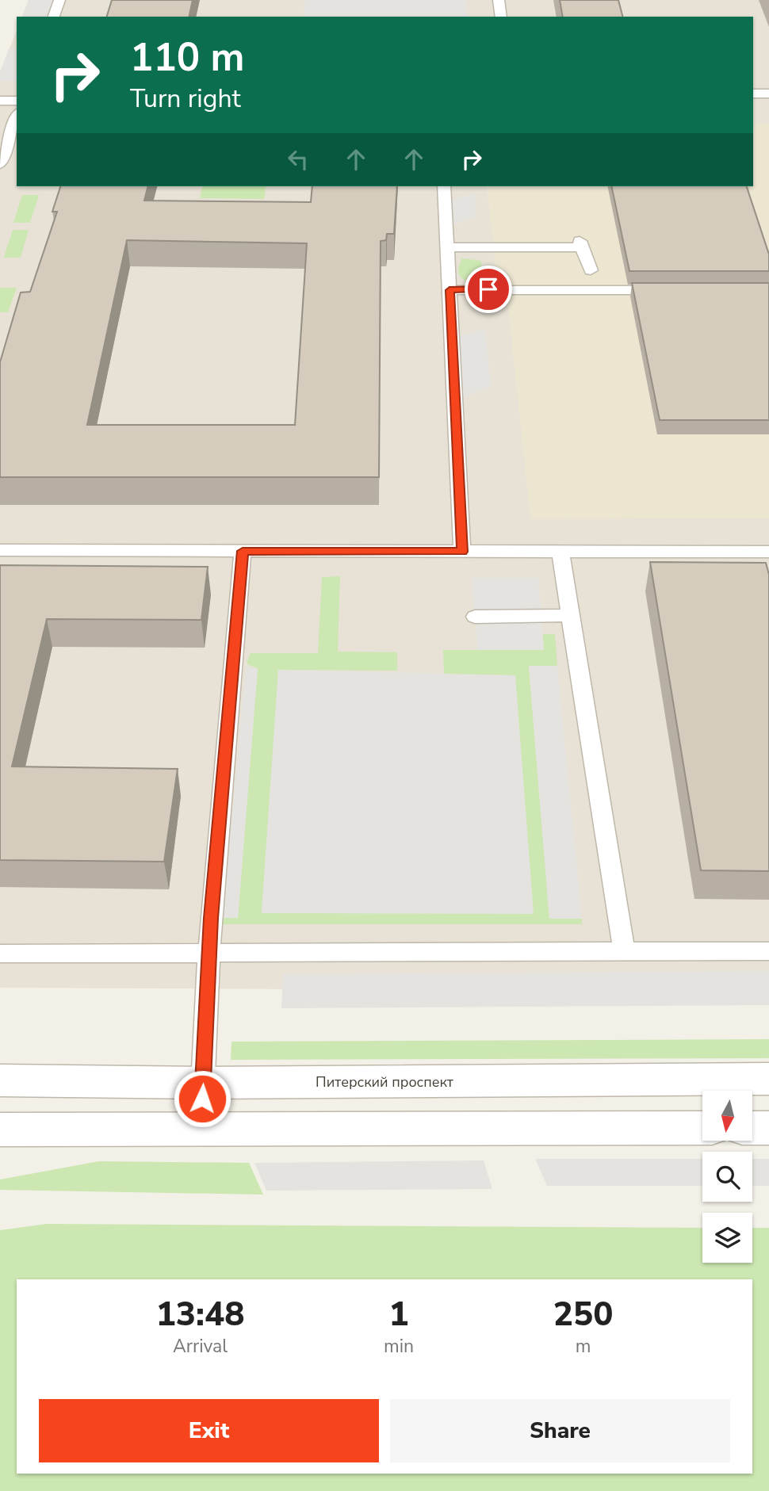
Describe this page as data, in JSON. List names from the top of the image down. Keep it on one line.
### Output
{"streets":{"street":["Питерский проспект"]},"north":"bottom","page":{"turn":["110 m","Turn right"],"eta":["13:48","Arrival","1","min","250","m"],"buttons":["Exit","Share"]}}
